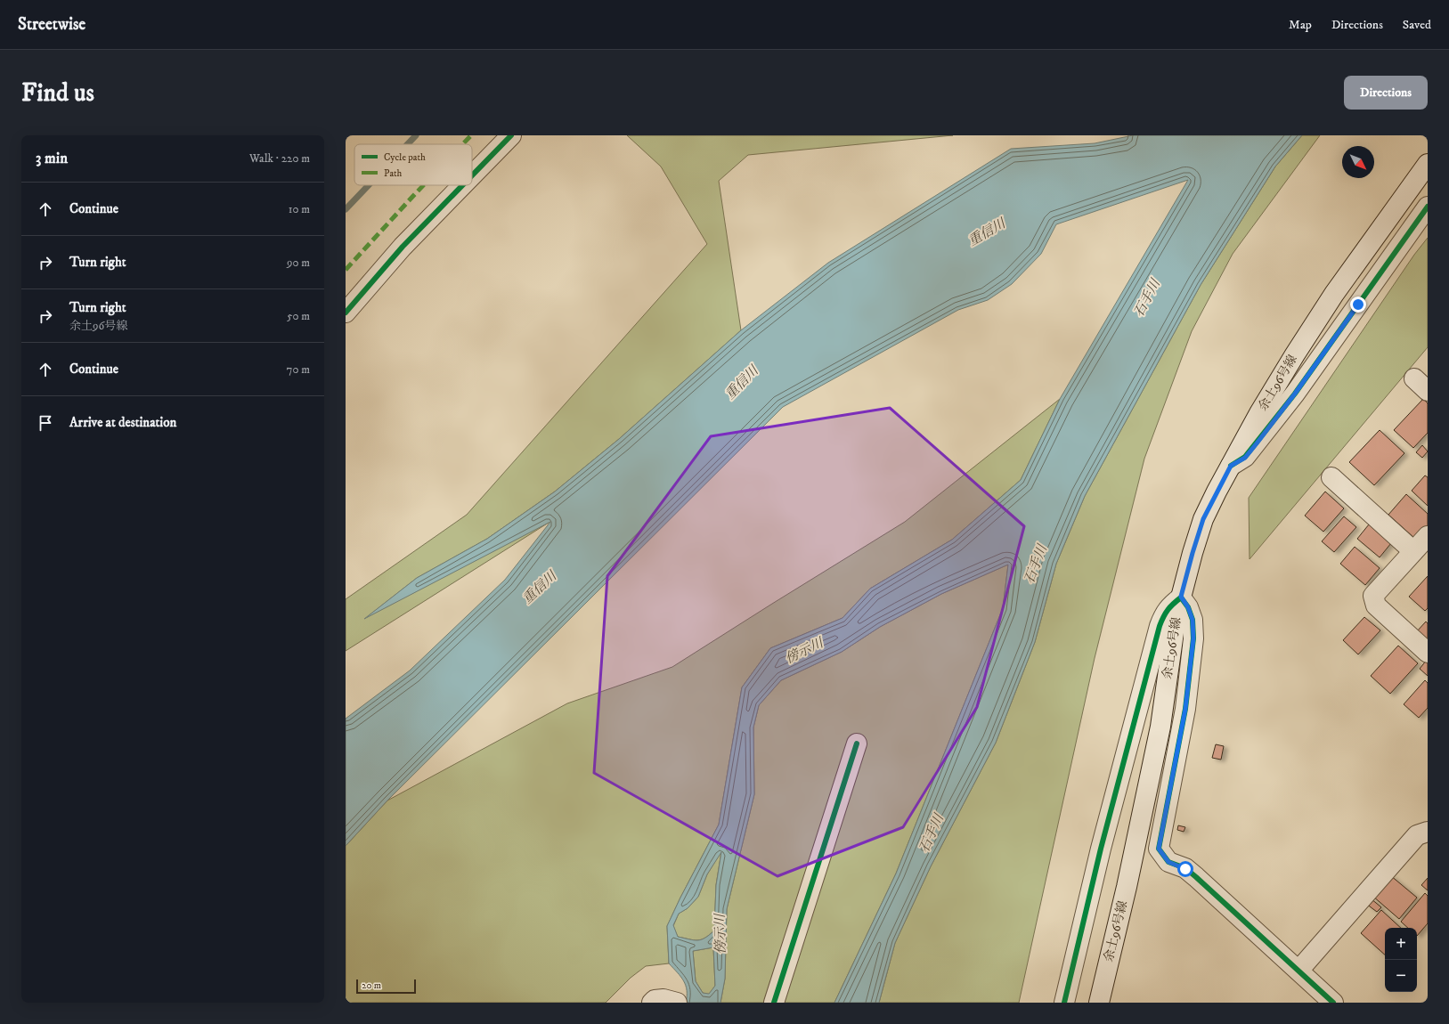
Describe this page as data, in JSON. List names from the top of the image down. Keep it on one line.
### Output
{"streets":{"street":["余土96号線"]},"water":["重信川","石手川","傍示川"],"legend":["Cycle path","Path"],"scale_bar":"20 m","north":"bottom right","page":{"header":"Streetwise","nav":["Map","Directions","Saved"],"buttons":"Directions","title":"Find us","heading":["3 min","Walk · 220 m"],"list":[["Continue","10 m"],["Turn right","90 m"],["Turn right","余土96号線","50 m"],["Continue","70 m"],"Arrive at destination"],"map_buttons":["+","−"],"scale":"20 m"}}
